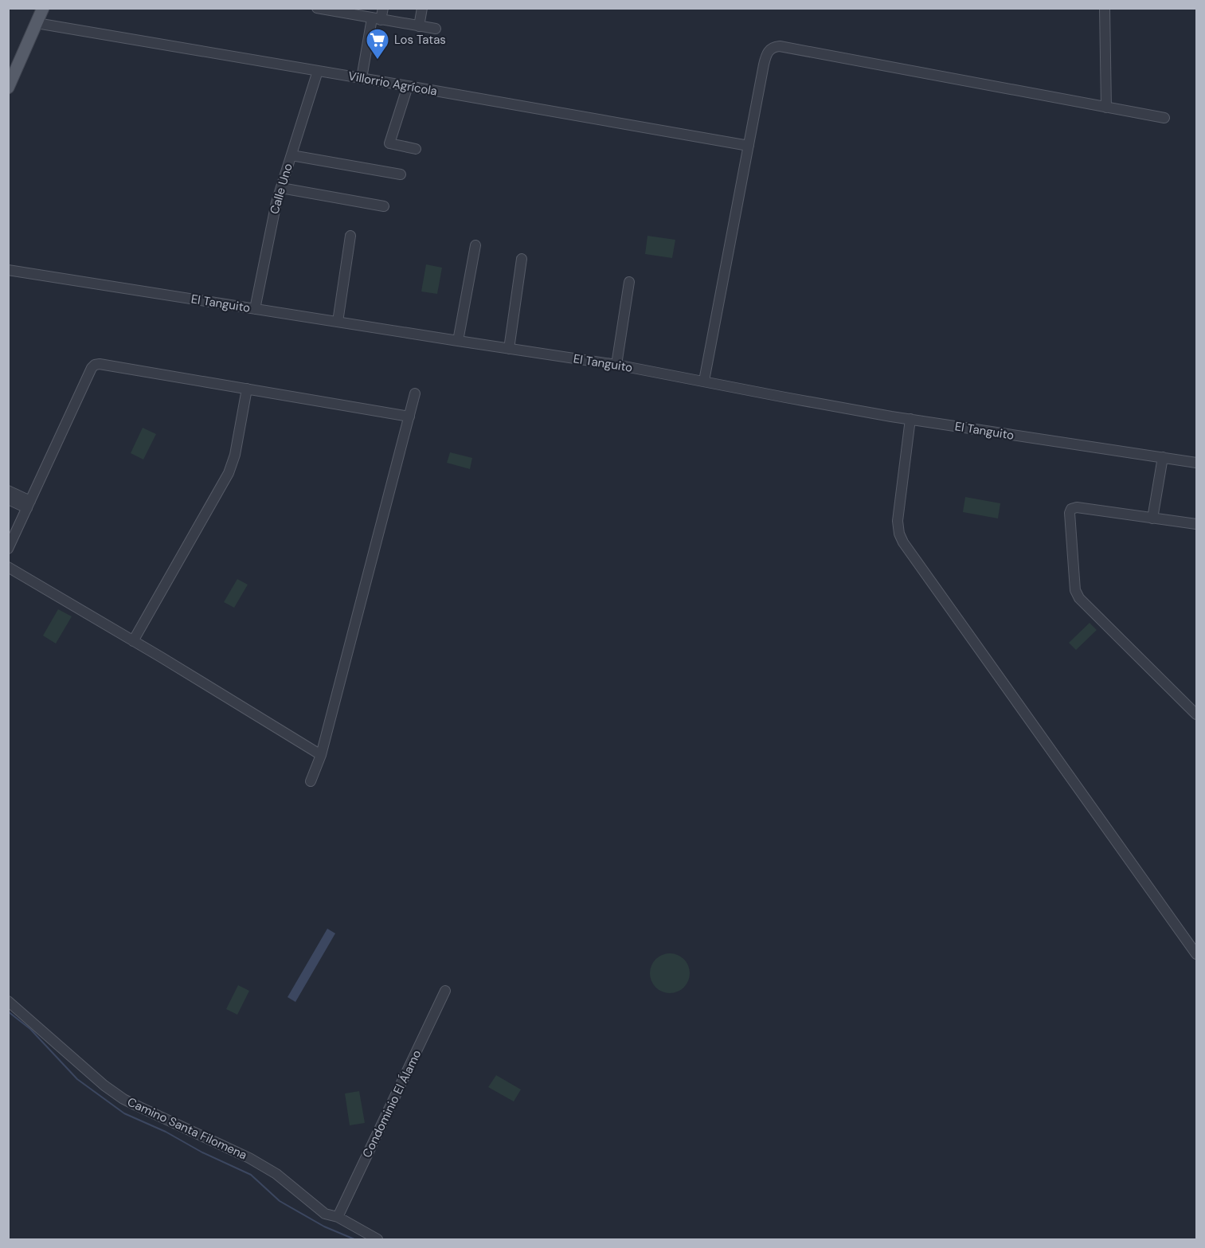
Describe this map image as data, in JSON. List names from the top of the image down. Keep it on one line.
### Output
{"streets":{"street":["Villorrio Agrícola","Calle Uno","El Tanguito","Condominio El Álamo","Camino Santa Filomena"]},"crossings":[["Villorrio Agrícola","Calle Uno"],["Calle Uno","El Tanguito"],["Condominio El Álamo","Camino Santa Filomena"]],"places":{"supermarket":["Los Tatas"]}}
